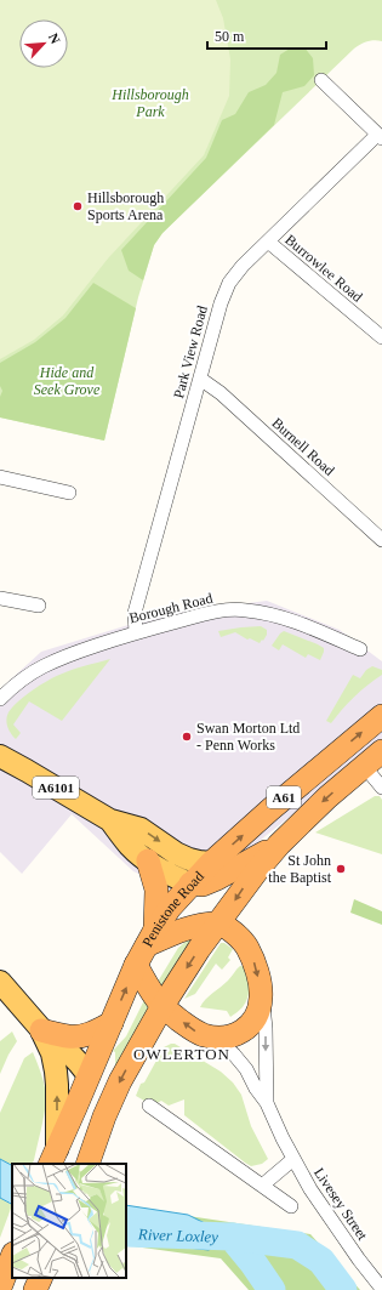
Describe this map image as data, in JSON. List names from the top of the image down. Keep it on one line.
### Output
{"streets":{"highway":["A61","Penistone Road"],"main road":["A6101"],"street":["Burrowlee Road","Park View Road","Burnell Road","Borough Road","Livesey Street"]},"crossings":[["Burrowlee Road","Park View Road"],["Park View Road","Burnell Road"],["Park View Road","Borough Road"],["A6101","Penistone Road"],["A61","Livesey Street"]],"districts":["OWLERTON"],"water":["River Loxley"],"parks":["Hillsborough Park","Hide and Seek Grove"],"places":["Hillsborough Sports Arena","Swan Morton Ltd - Penn Works","St John the Baptist"],"scale_bar":"50 m","north":"top right"}
